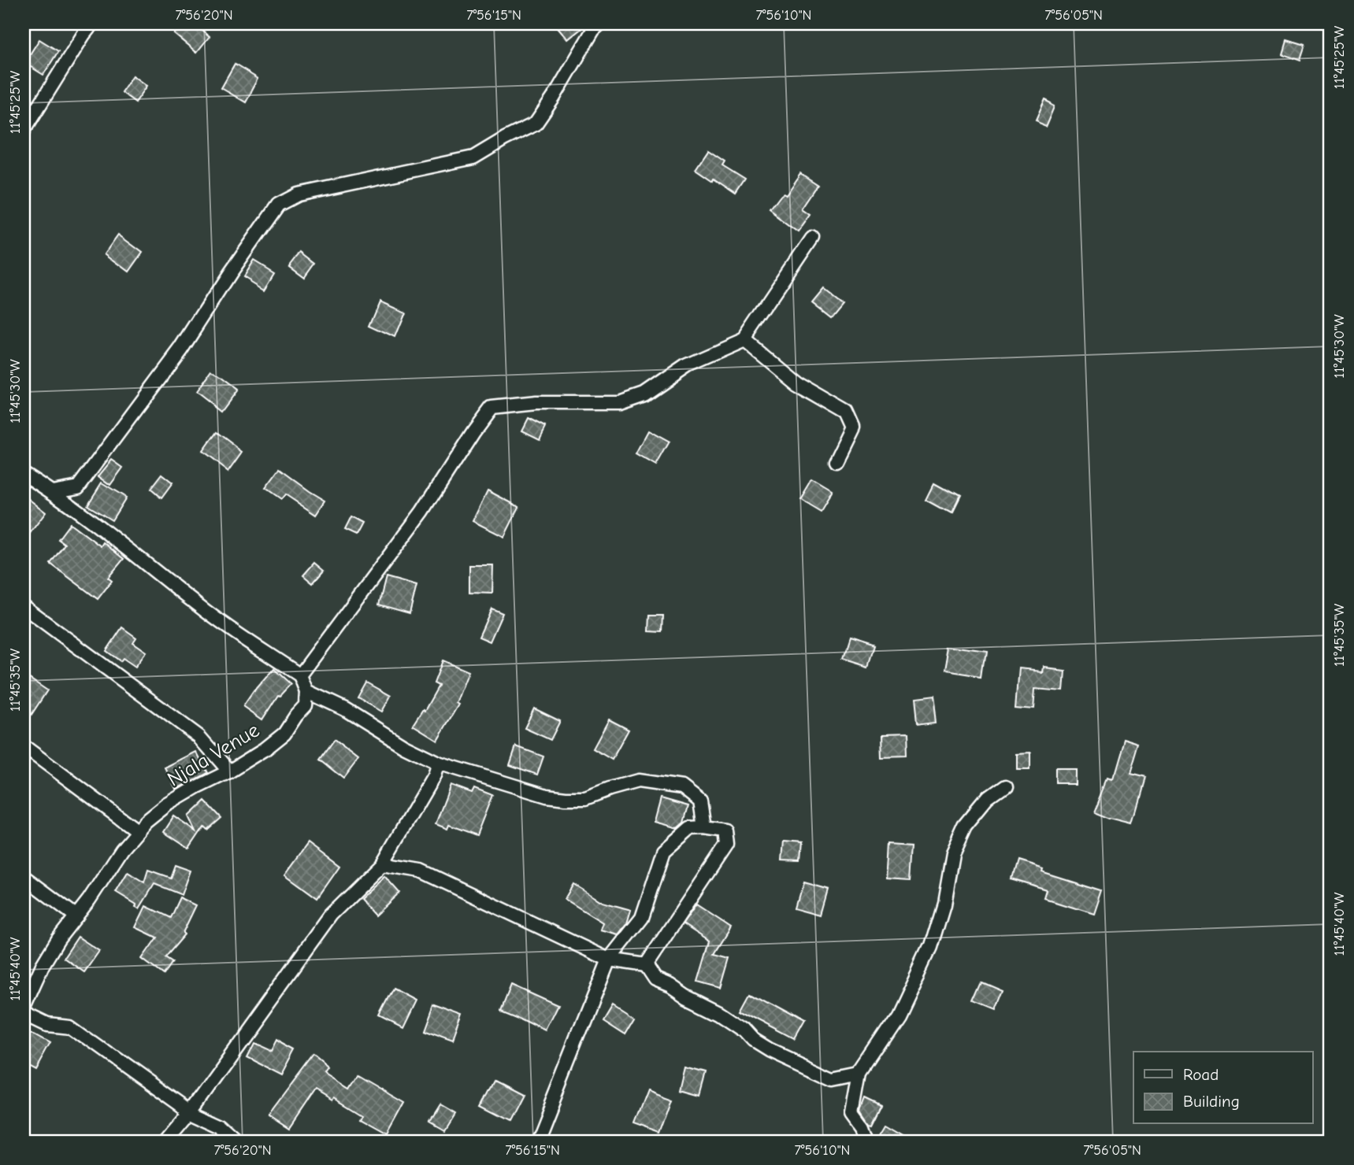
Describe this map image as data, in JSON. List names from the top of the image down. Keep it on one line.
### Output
{"streets":{"street":["Njala Venue"]},"legend":["Road","Building"],"coordinates":["7°56'20\"N","7°56'15\"N","7°56'10\"N","7°56'05\"N","11°45'25\"W","11°45'30\"W","11°45'35\"W","11°45'40\"W"]}
